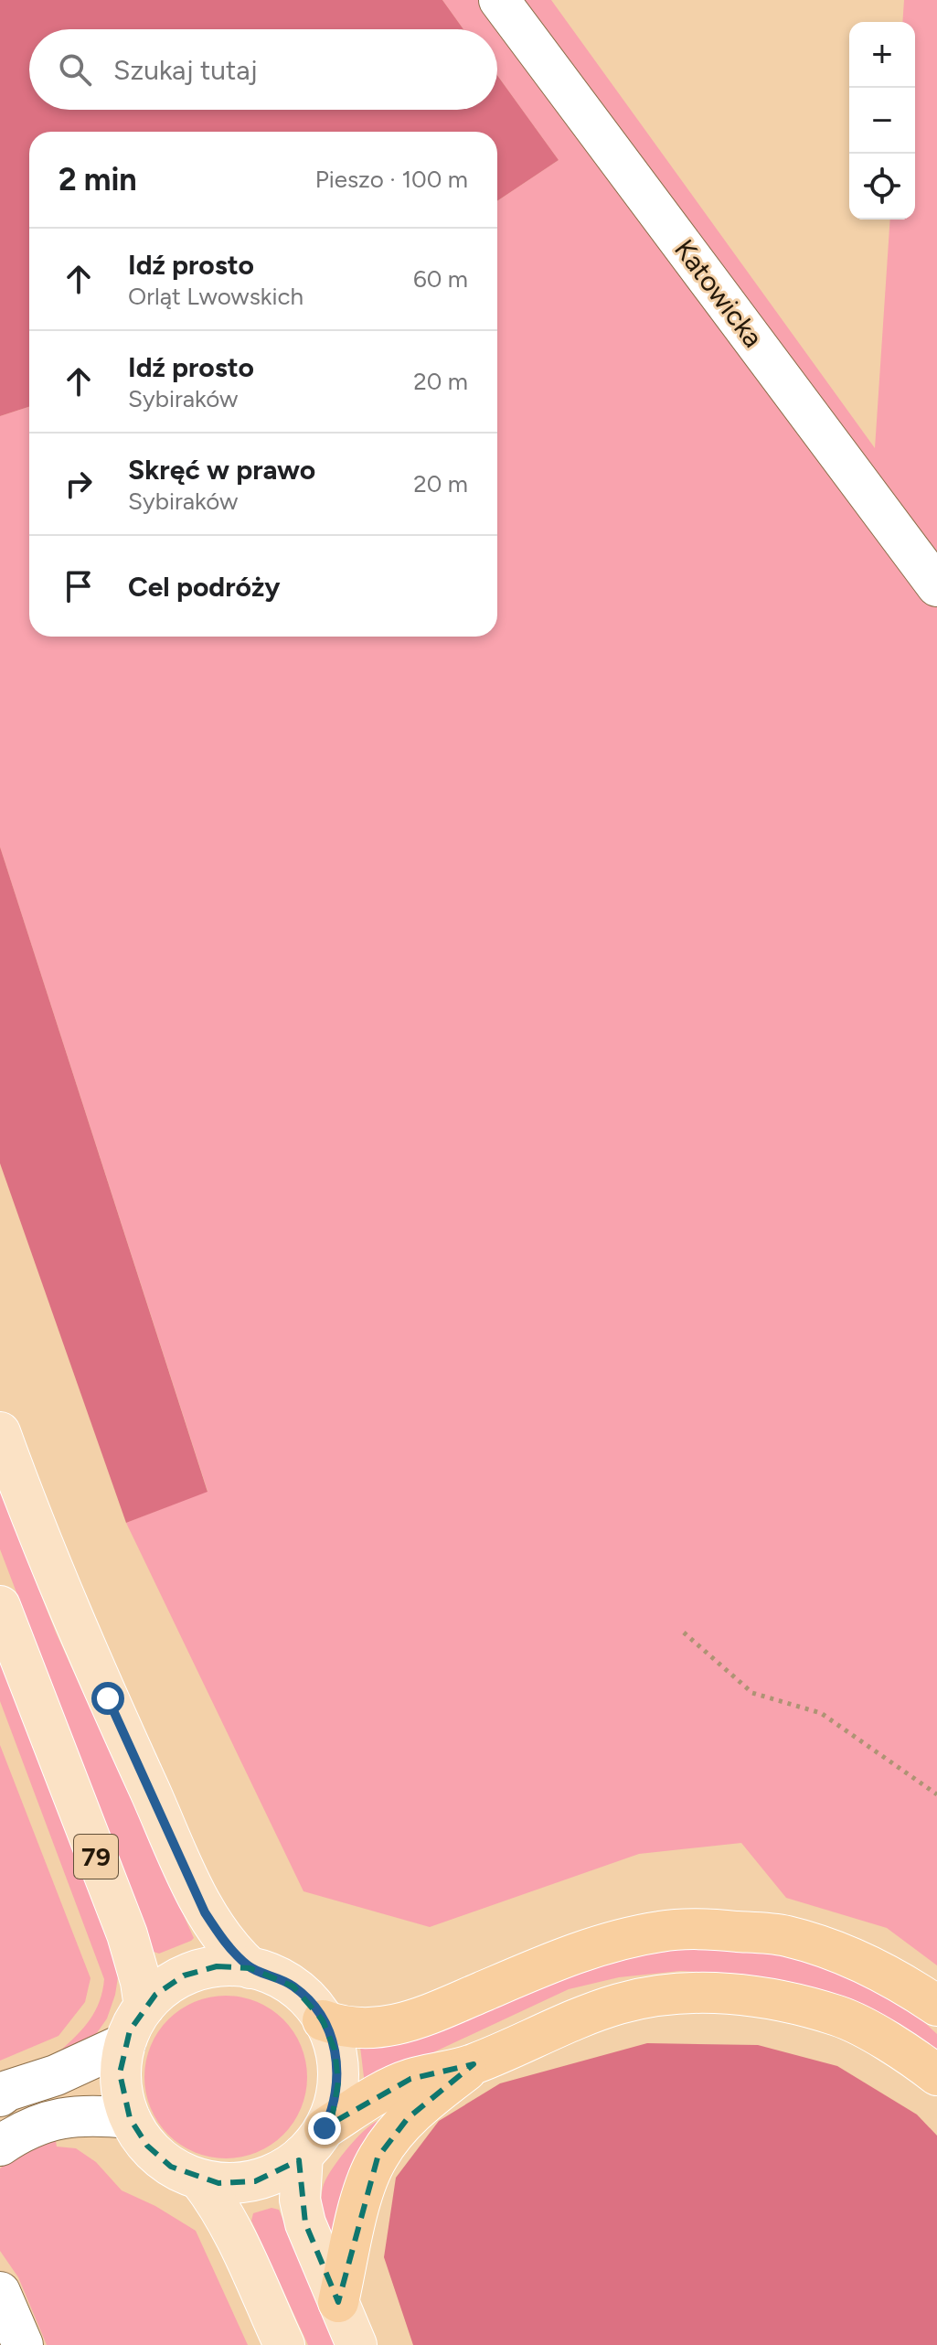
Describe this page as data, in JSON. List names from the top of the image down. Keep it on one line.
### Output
{"streets":{"main road":["79"],"lane":["Katowicka"]},"page":{"map_buttons":["+","−"],"search":"Szukaj tutaj","heading":["2 min","Pieszo · 100 m"],"list":[["Idź prosto","Orląt Lwowskich","60 m"],["Idź prosto","Sybiraków","20 m"],["Skręć w prawo","Sybiraków","20 m"],"Cel podróży"]}}
